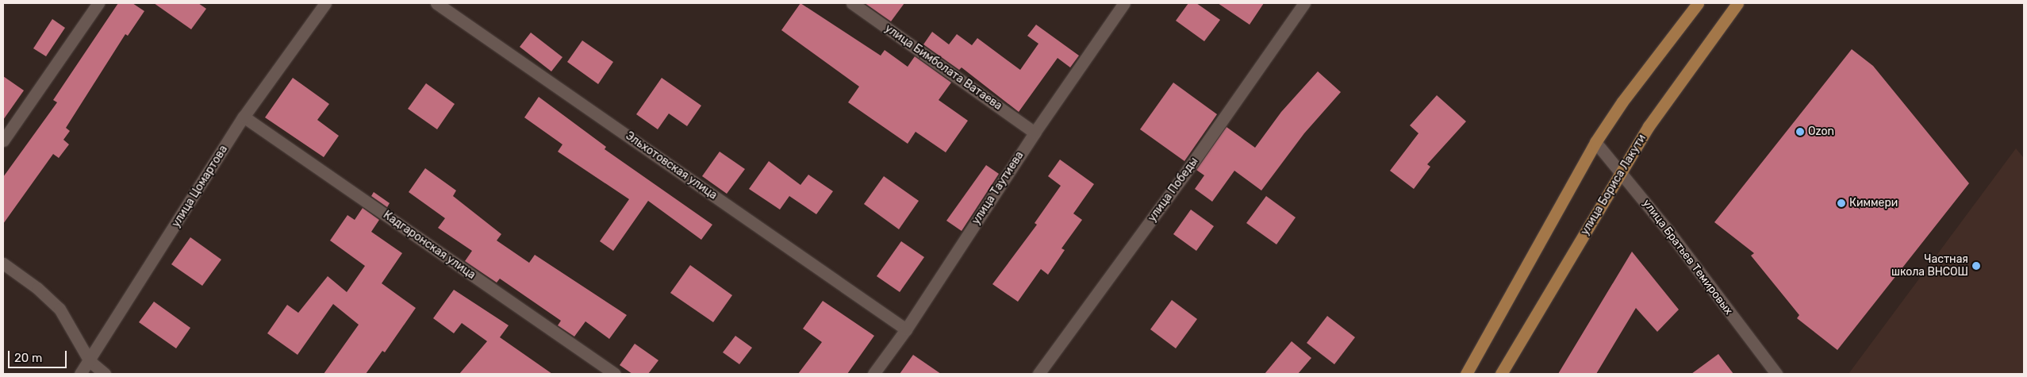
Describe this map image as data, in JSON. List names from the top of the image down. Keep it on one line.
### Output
{"streets":{"main road":["улица Бориса Лакути"],"street":["улица Бимболата Ватаева","Эльхотовская улица","улица Цомартова","улица Таутиева","улица Победы","Кадгаронская улица","улица Братьев Темировых"]},"crossings":[["улица Бимболата Ватаева","улица Таутиева"],["Эльхотовская улица","улица Таутиева"],["улица Бориса Лакути","улица Братьев Темировых"],["улица Цомартова","Кадгаронская улица"]],"places":["Ozon","Киммери","Частная школа ВНСОШ"],"scale_bar":"20 m"}
